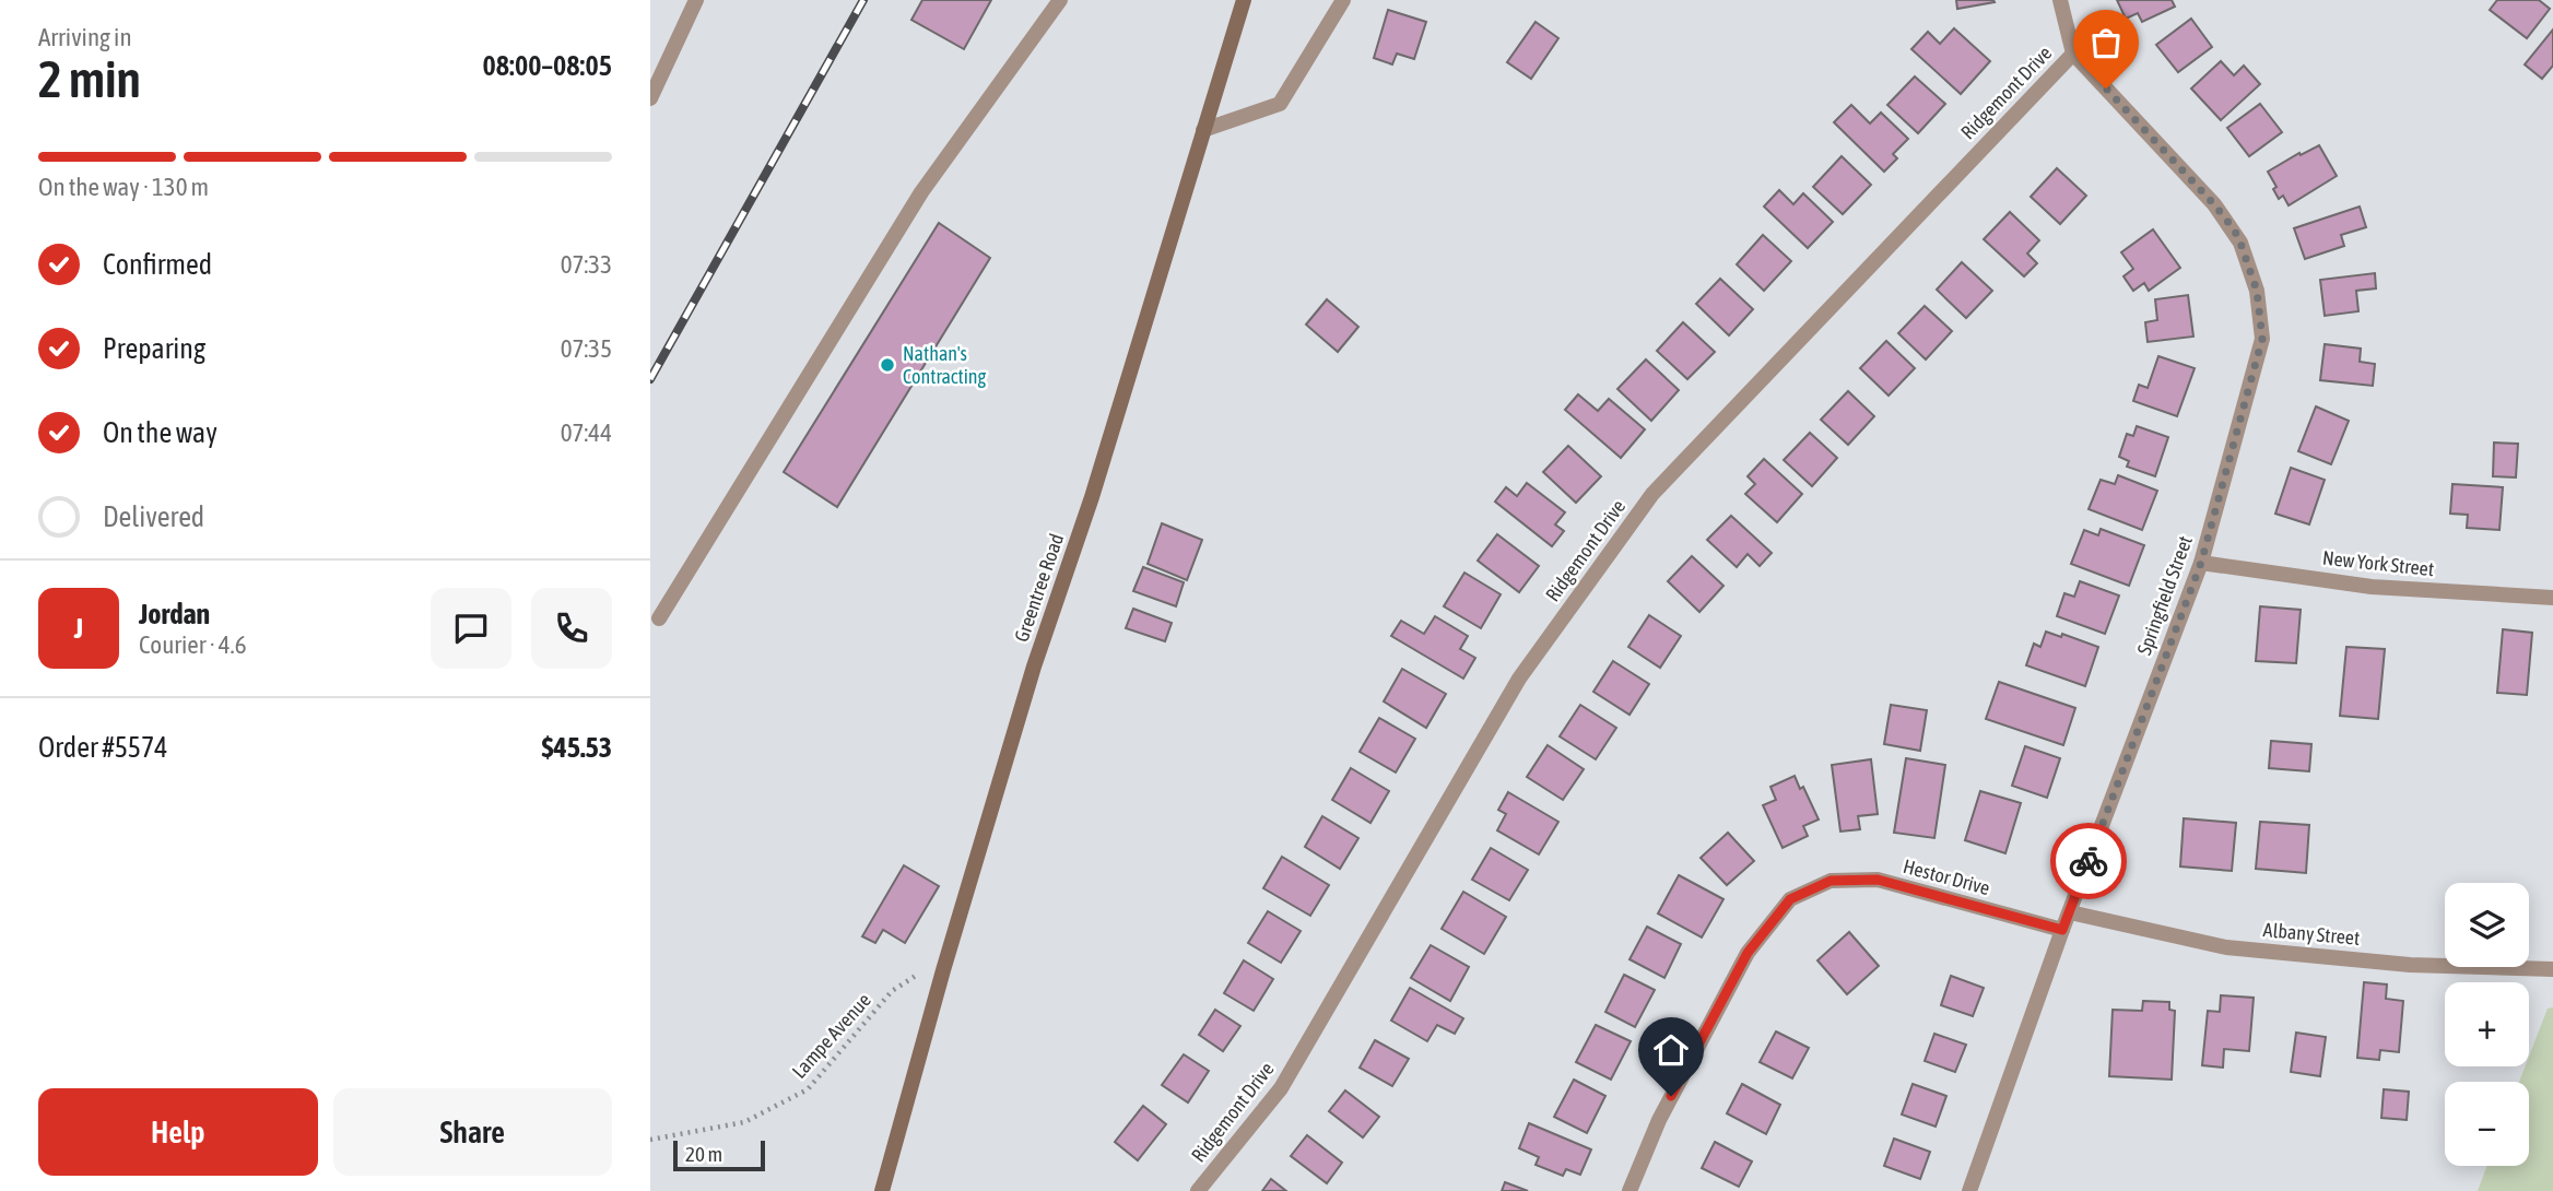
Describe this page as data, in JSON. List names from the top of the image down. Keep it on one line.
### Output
{"streets":{"main road":["Greentree Road"],"street":["Ridgemont Drive","New York Street","Springfield Street","Hestor Drive","Albany Street"],"path":["Lampe Avenue"]},"crossings":[["Ridgemont Drive","Springfield Street"],["New York Street","Springfield Street"],["Greentree Road","Lampe Avenue"],["Springfield Street","Hestor Drive"],["Springfield Street","Albany Street"]],"places":["Nathan's Contracting"],"scale_bar":"20 m","page":{"heading":["2 min","Arriving in","08:00–08:05"],"panel":["Jordan","Courier · 4.6","Order #5574","$45.53"],"bar":"On the way · 130 m","list":[["Confirmed","07:33"],["Preparing","07:35"],["On the way","07:44"],"Delivered"],"round":"J","map_buttons":["+","−"],"buttons":["Help","Share"],"scale":"20 m"}}
